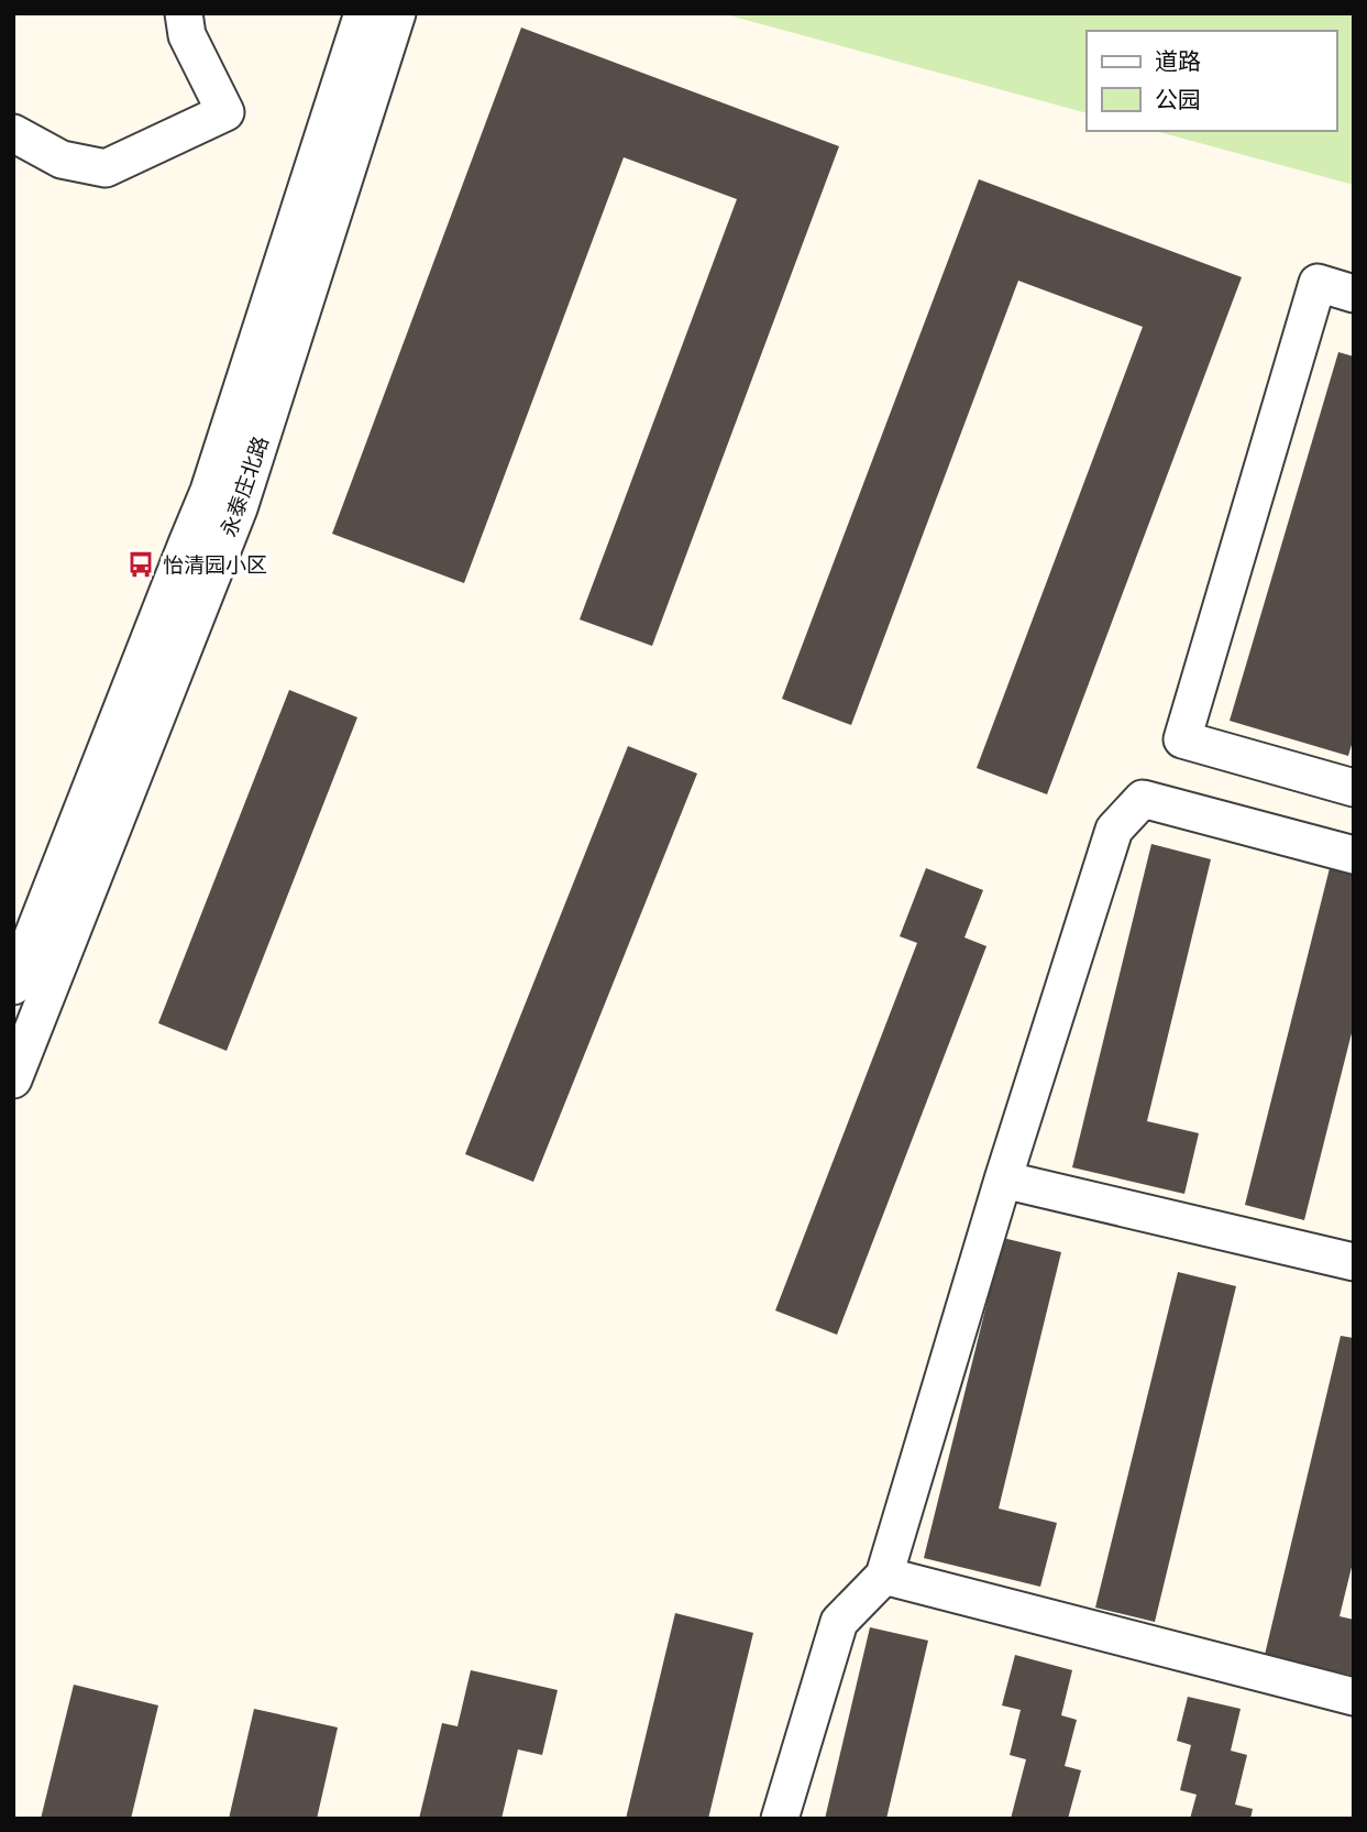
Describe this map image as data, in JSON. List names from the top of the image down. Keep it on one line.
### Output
{"streets":{"street":["永泰庄北路"]},"places":{"bus stop":["怡清园小区"]},"legend":["道路","公园"]}
